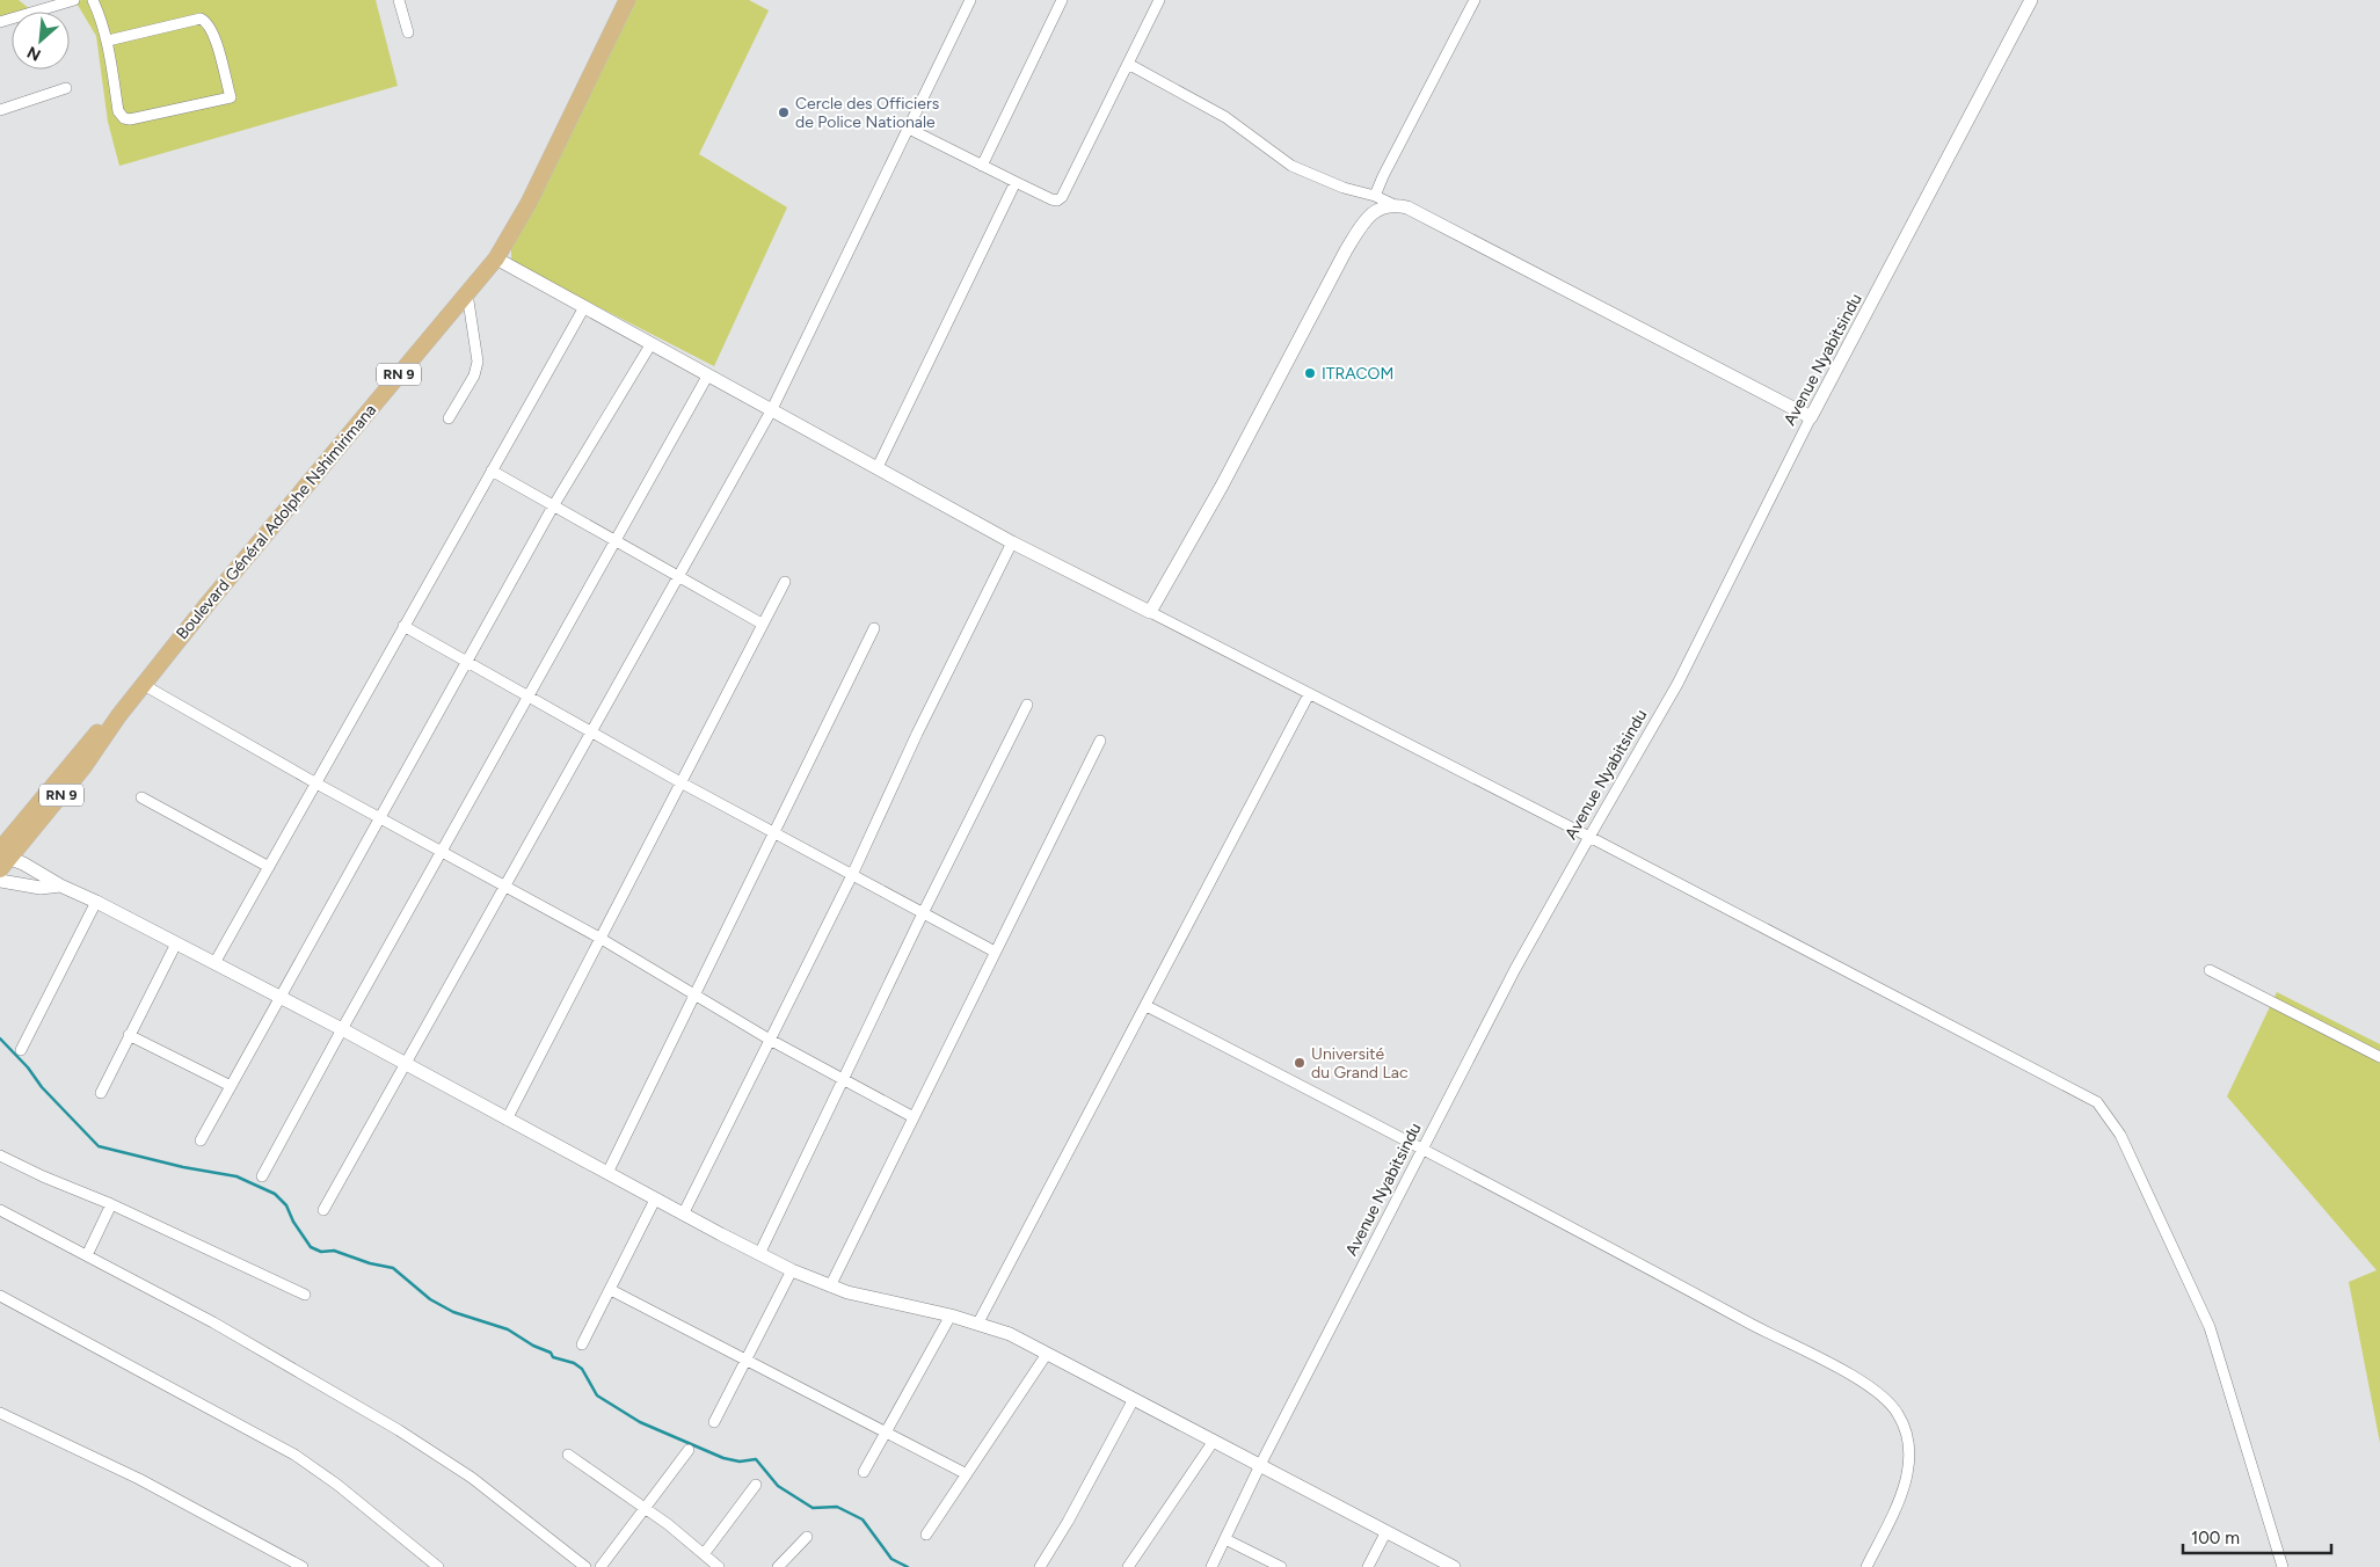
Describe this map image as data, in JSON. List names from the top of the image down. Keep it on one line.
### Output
{"streets":{"main road":["RN 9","Boulevard Général Adolphe Nshimirimana"],"street":["Avenue Nyabitsindu"]},"places":["Cercle des Officiers de Police Nationale","ITRACOM","Université du Grand Lac"],"scale_bar":"100 m","north":"bottom left"}
